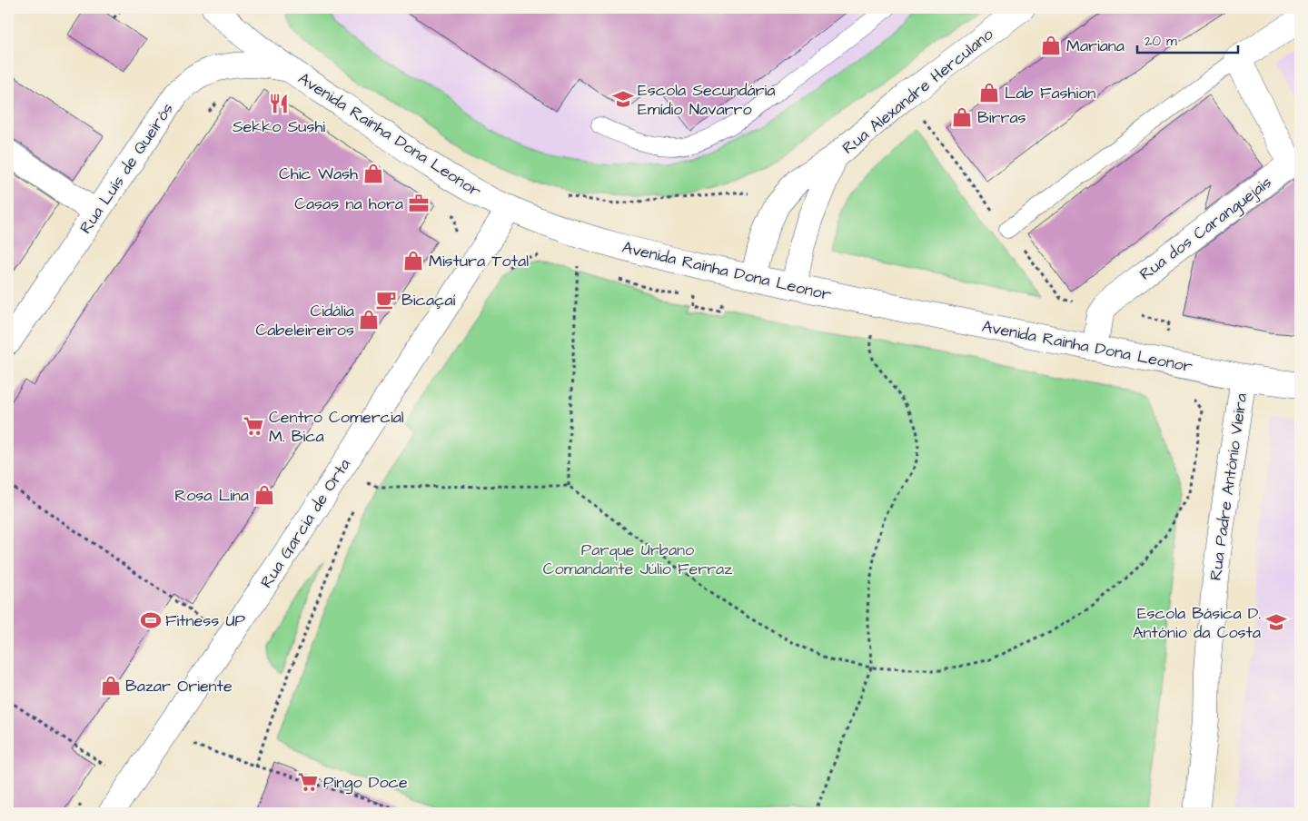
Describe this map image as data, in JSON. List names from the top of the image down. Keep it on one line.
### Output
{"streets":{"street":["Rua Alexandre Herculano","Avenida Rainha Dona Leonor","Rua Luís de Queirós","Rua dos Caranguejais","Rua Padre António Vieira","Rua Garcia de Orta"]},"crossings":[["Rua Alexandre Herculano","Avenida Rainha Dona Leonor"],["Avenida Rainha Dona Leonor","Rua Luís de Queirós"],["Avenida Rainha Dona Leonor","Rua dos Caranguejais"],["Avenida Rainha Dona Leonor","Rua Padre António Vieira"],["Avenida Rainha Dona Leonor","Rua Garcia de Orta"]],"parks":["Parque Urbano Comandante Júlio Ferraz"],"places":{"shop":["Mariana","Lab Fashion","Birras","Chic Wash","Mistura Total","Cidália Cabeleireiros","Rosa Lina","Bazar Oriente"],"school or university":["Escola Secundária Emídio Navarro","Escola Básica D. António da Costa"],"restaurant":["Sekko Sushi"],"office":["Casas na hora"],"cafe":["Bicaçaí"],"supermarket":["Centro Comercial M. Bica","Pingo Doce"],"sports":["Fitness UP"]},"scale_bar":"20 m"}
